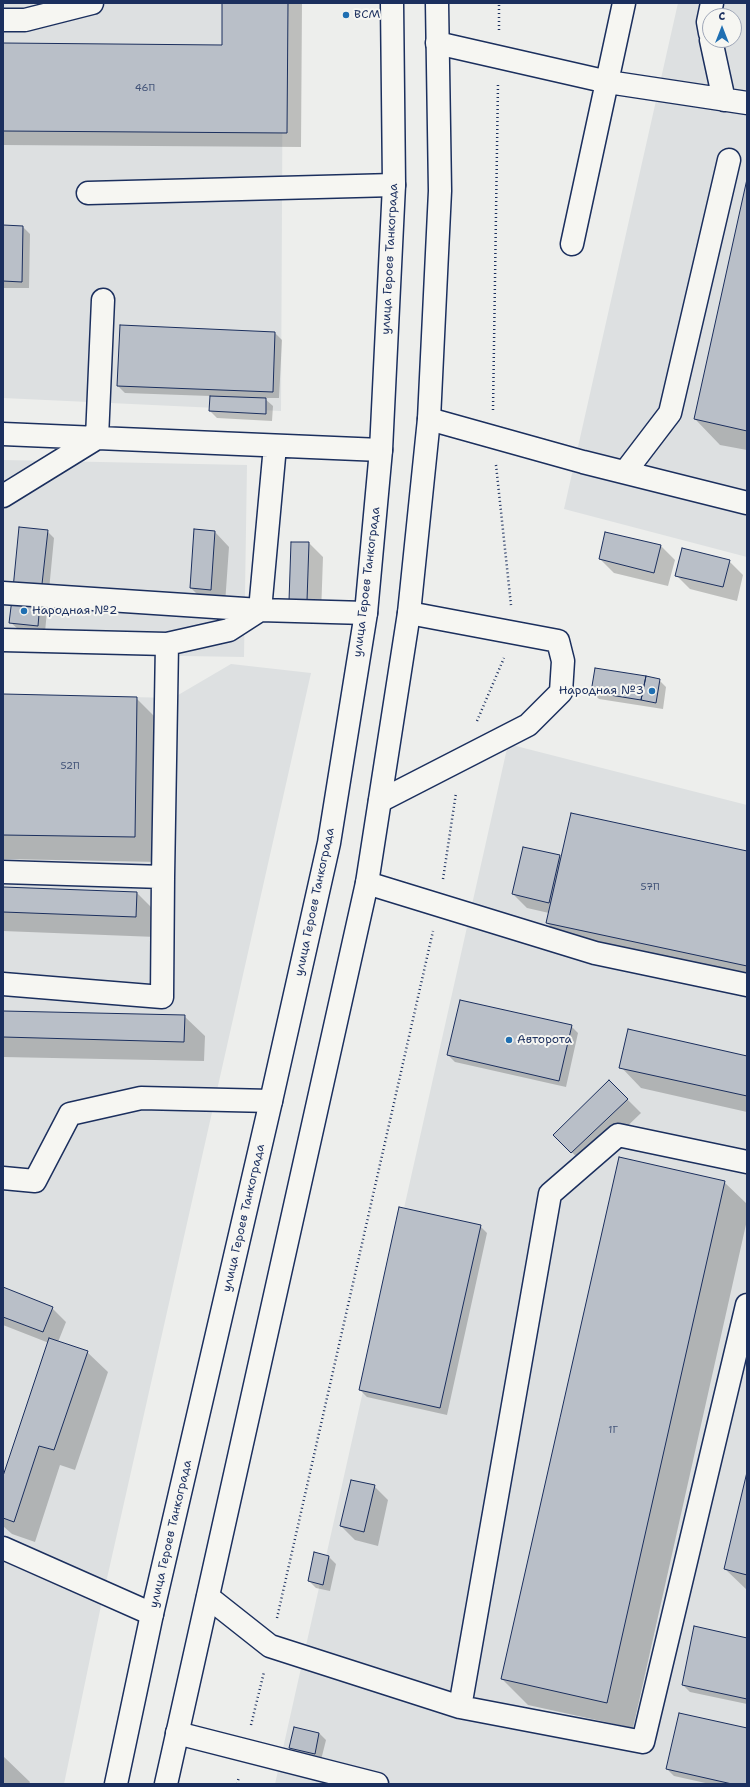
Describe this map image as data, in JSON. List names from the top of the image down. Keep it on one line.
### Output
{"streets":{"main road":["улица Героев Танкограда"]},"places":["ВСМ","Народная №2","Народная №3","Авторота"],"house_numbers":["46П","52П","57П","1Г"],"north":"top"}
